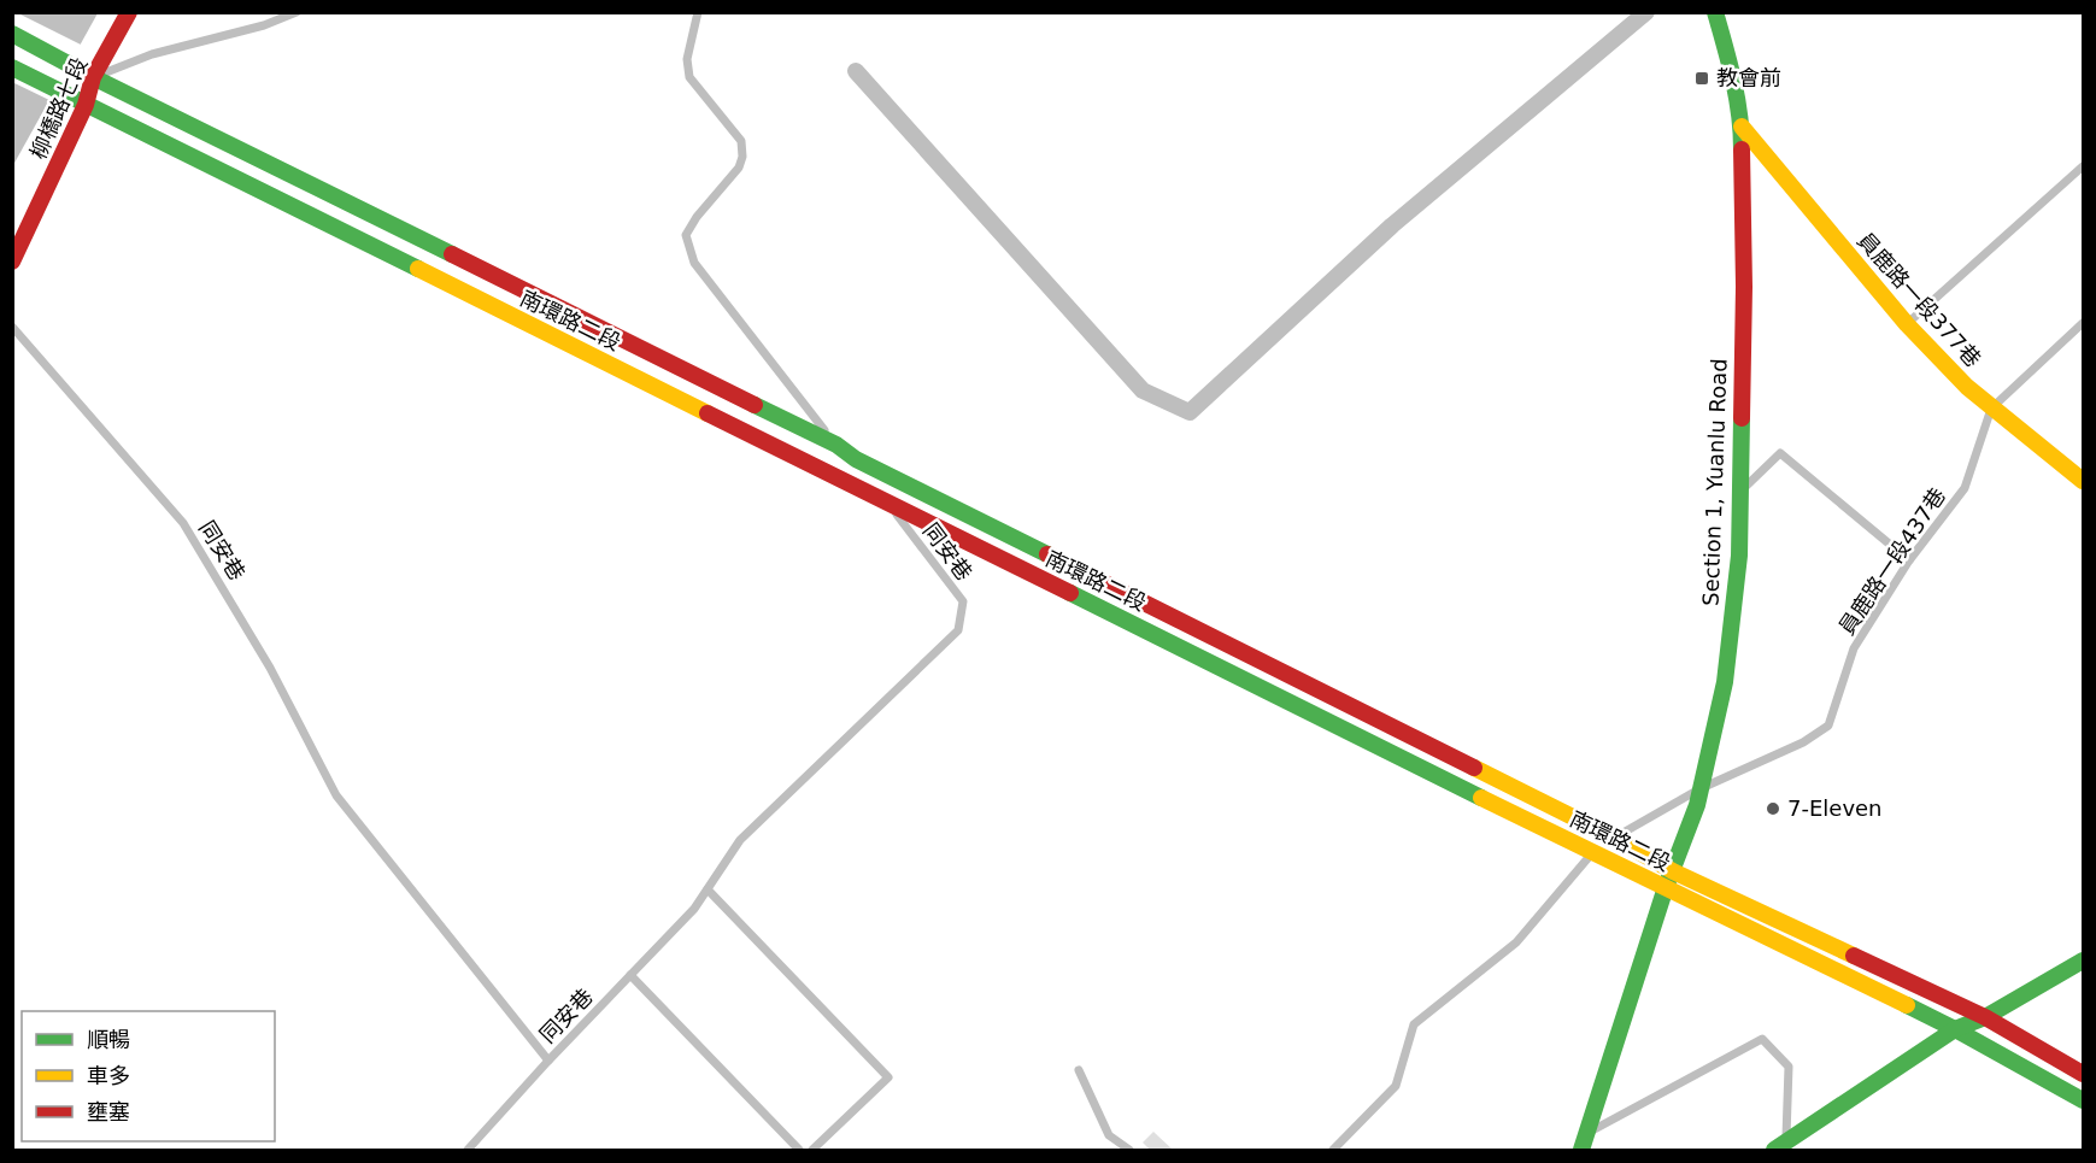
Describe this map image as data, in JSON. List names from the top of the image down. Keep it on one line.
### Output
{"streets":{"street":["柳橋路七段","員鹿路一段377巷","南環路二段","Section 1, Yuanlu Road"],"lane":["同安巷","員鹿路一段437巷"]},"crossings":[["柳橋路七段","南環路二段"],["員鹿路一段377巷","Section 1, Yuanlu Road"],["員鹿路一段377巷","員鹿路一段437巷"],["南環路二段","Section 1, Yuanlu Road"],["南環路二段","同安巷"],["南環路二段","員鹿路一段437巷"],["Section 1, Yuanlu Road","員鹿路一段437巷"]],"places":{"transit":["教會前"],"other":["7-Eleven"]},"legend":["順暢","車多","壅塞"]}
